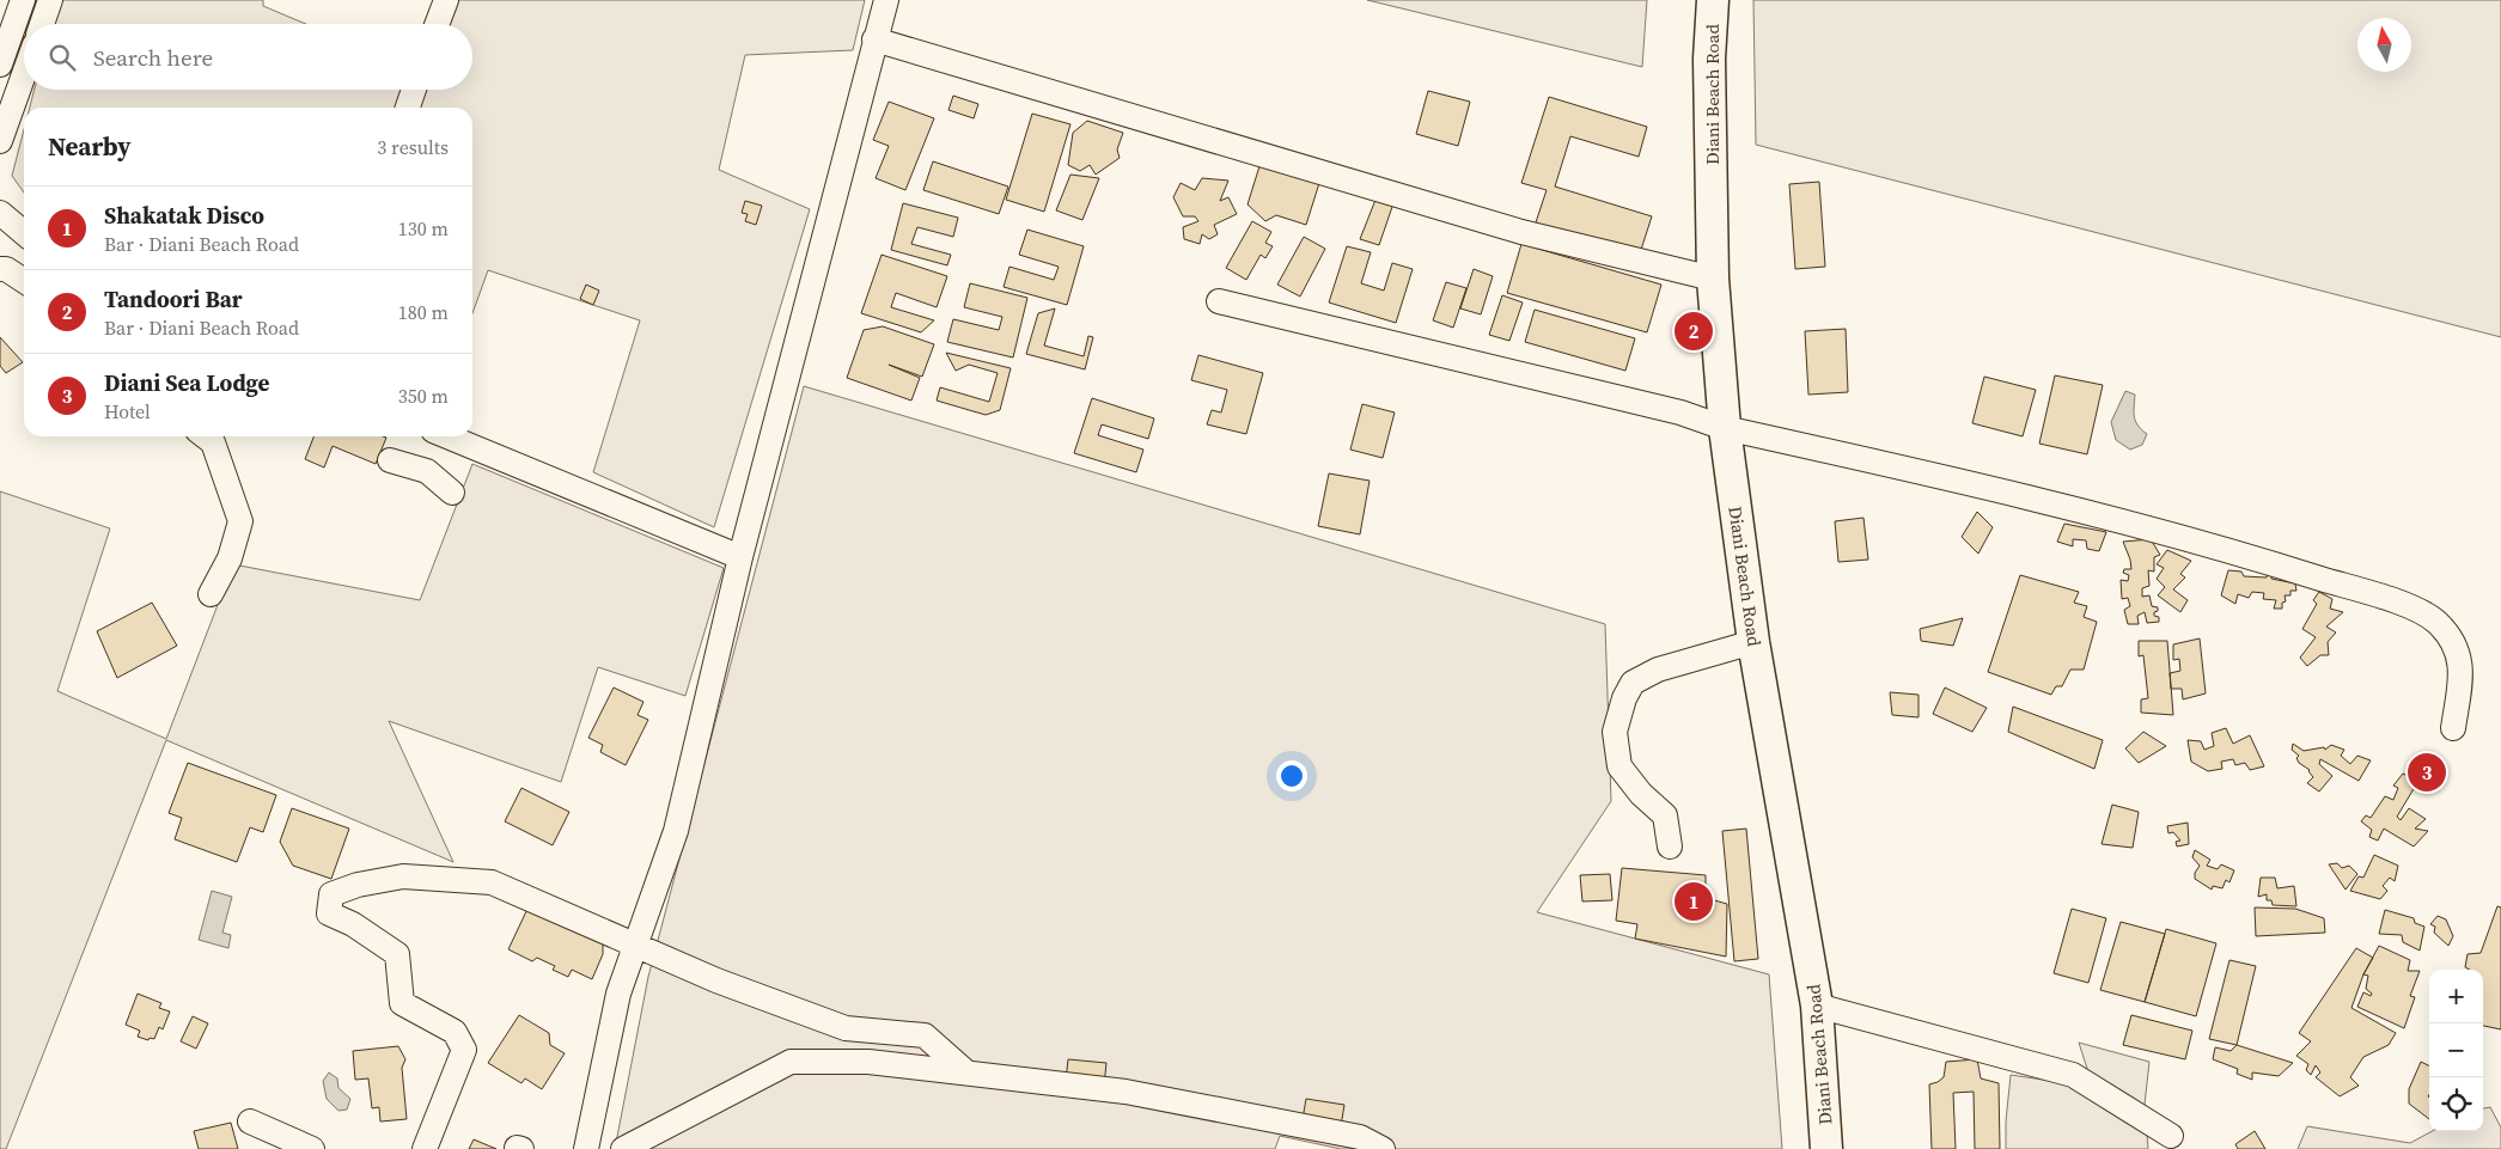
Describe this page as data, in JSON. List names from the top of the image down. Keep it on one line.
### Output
{"streets":{"main road":["Diani Beach Road"]},"north":"top","page":{"search":"Search here","heading":["Nearby","3 results"],"list":[{"mark":"1","name":"Shakatak Disco","note":"Bar · Diani Beach Road","value":"130 m"},{"mark":"2","name":"Tandoori Bar","note":"Bar · Diani Beach Road","value":"180 m"},{"mark":"3","name":"Diani Sea Lodge","note":"Hotel","value":"350 m"}],"pins":["2","3","1"],"map_buttons":["+","−"]}}
